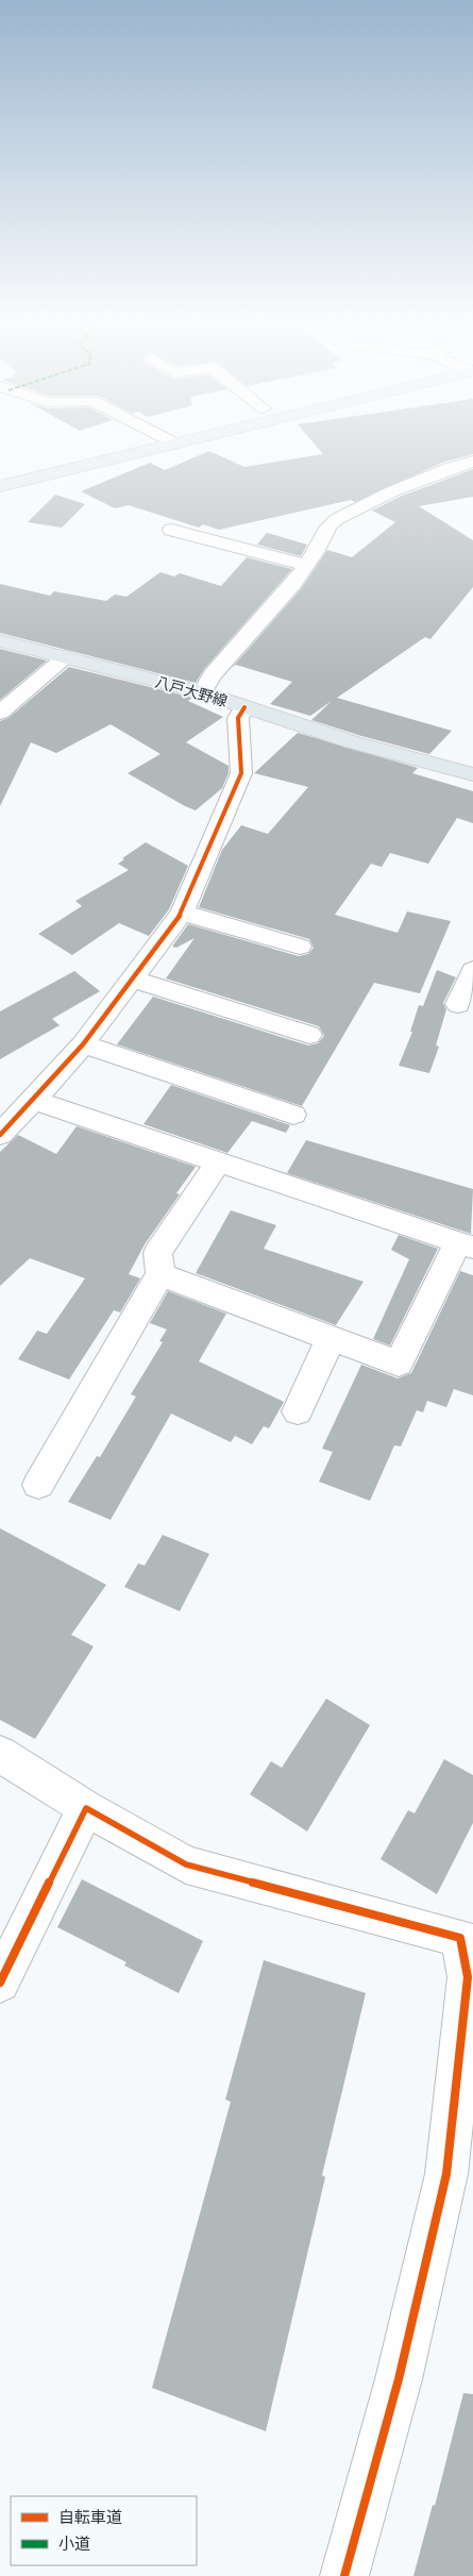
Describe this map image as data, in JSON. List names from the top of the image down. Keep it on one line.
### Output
{"streets":{"main road":["八戸大野線"]},"legend":["自転車道","小道"]}
